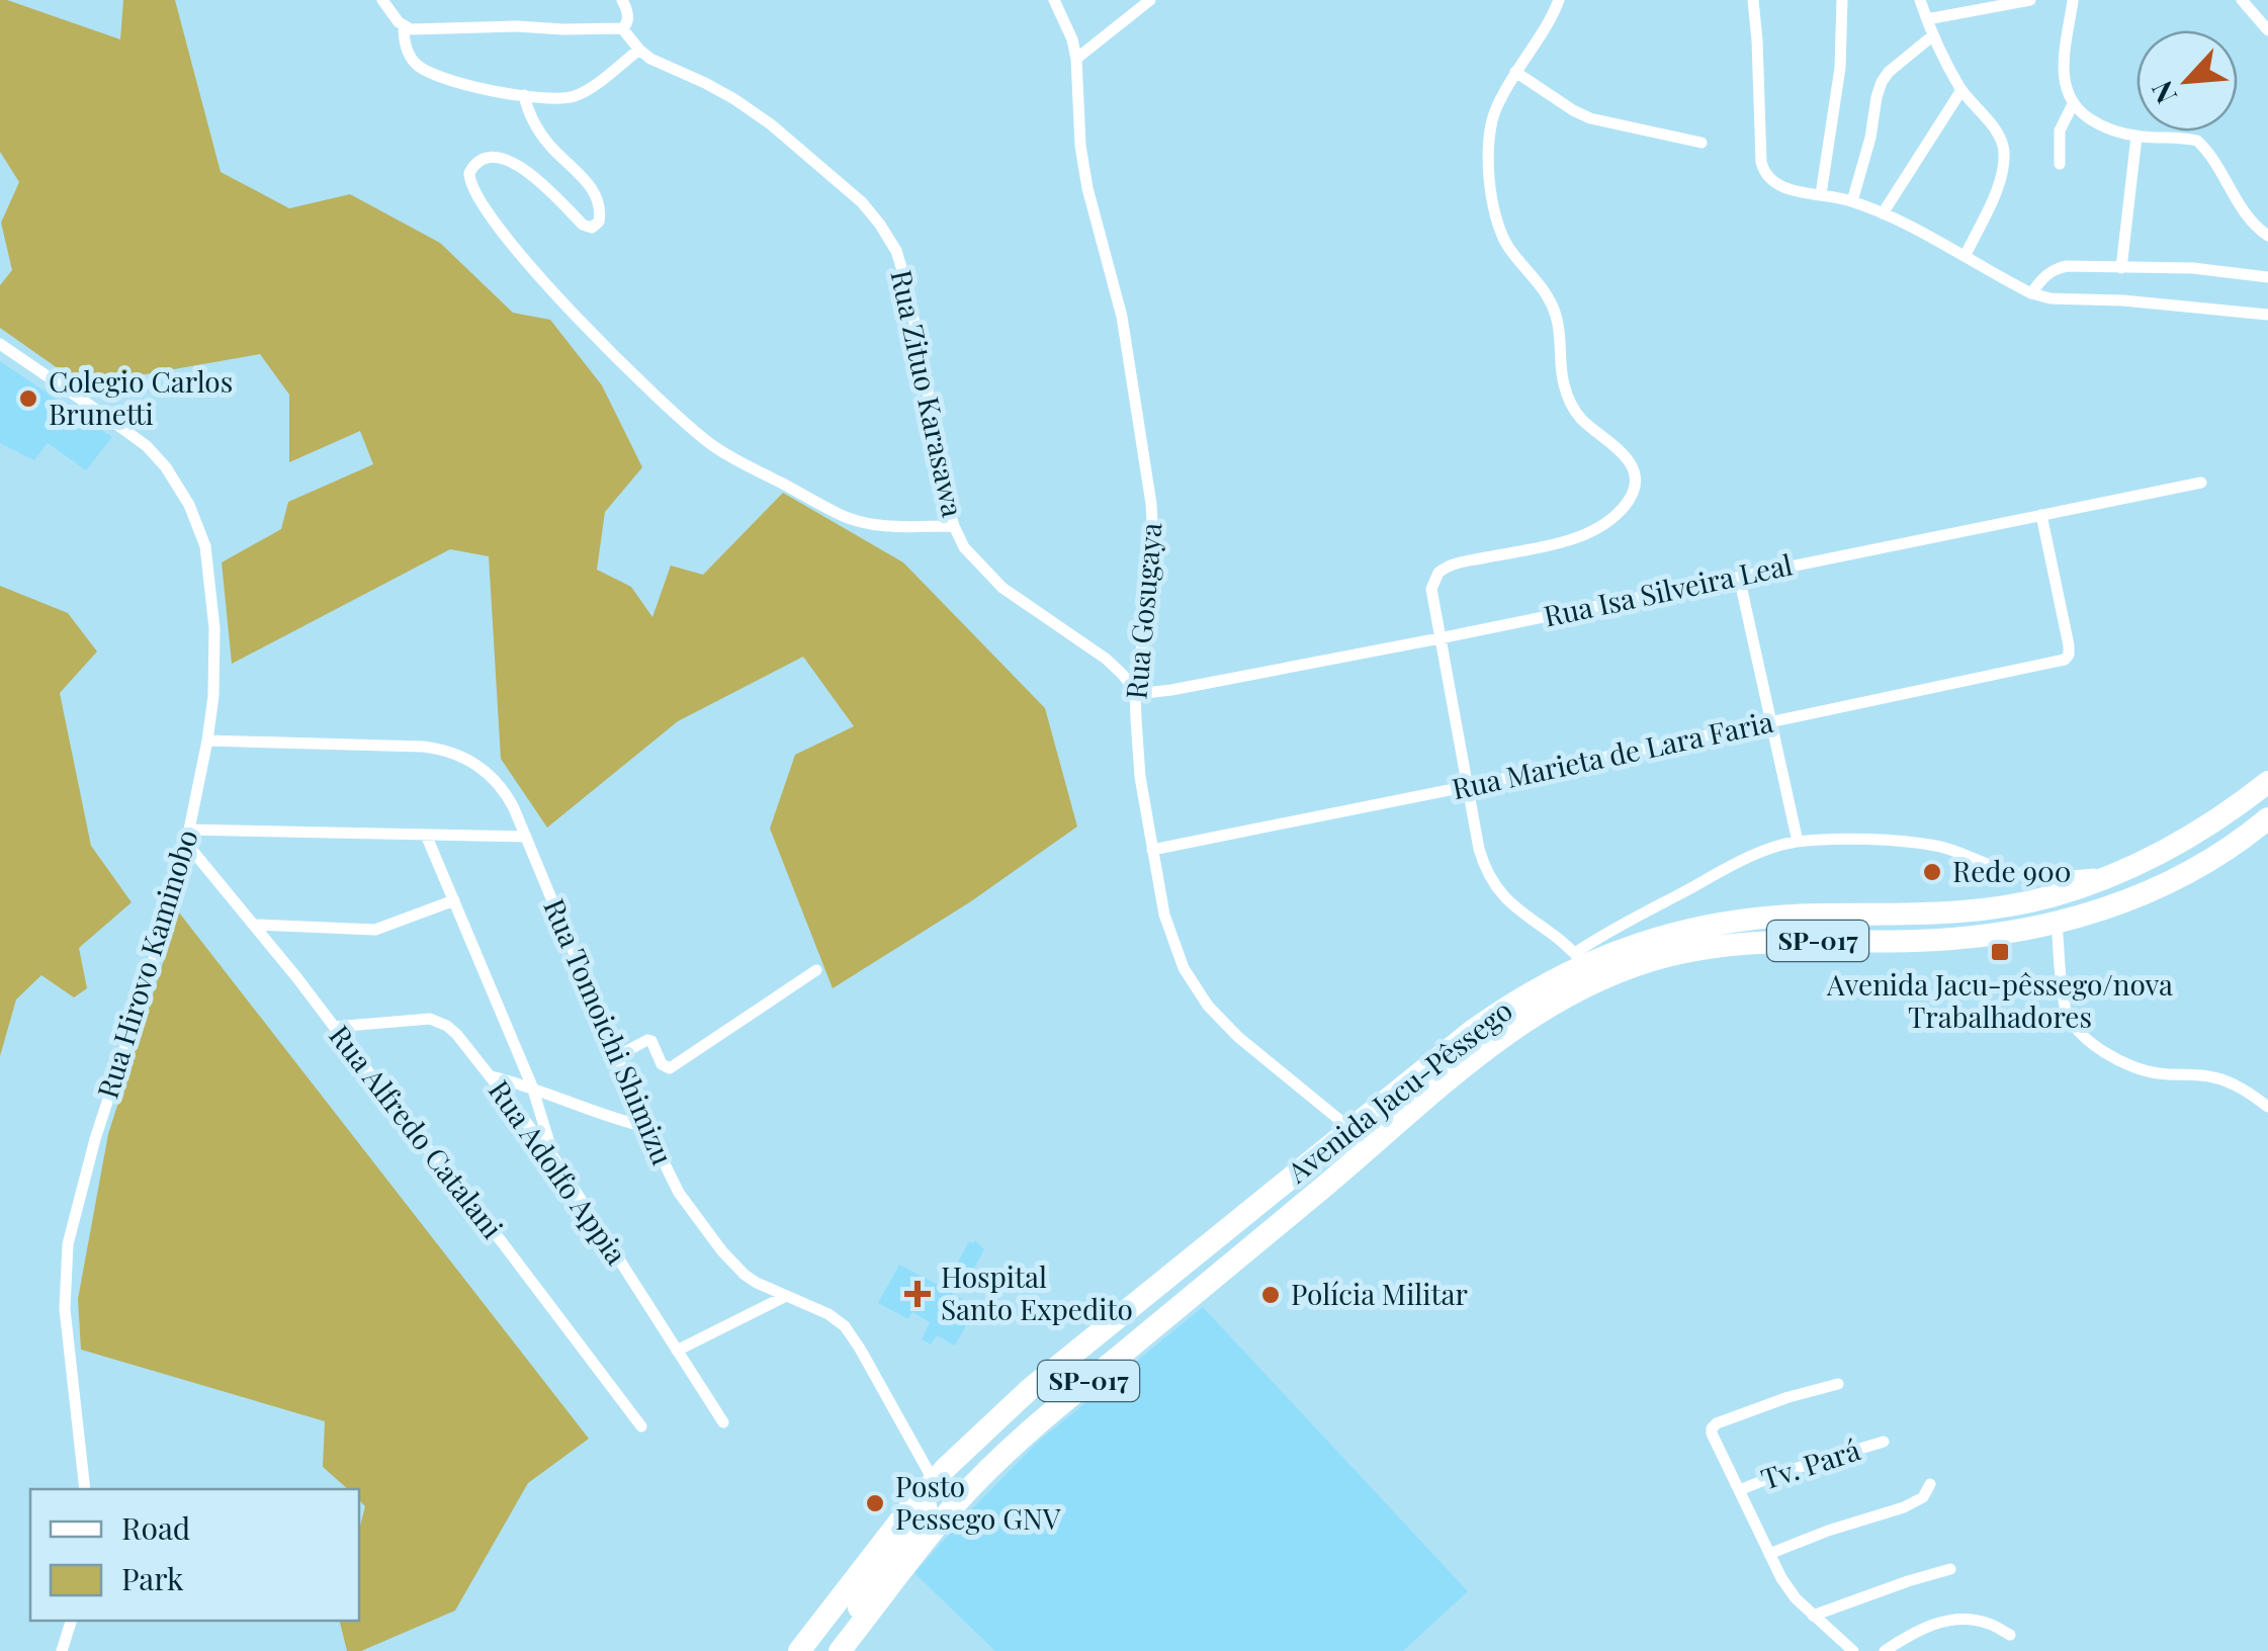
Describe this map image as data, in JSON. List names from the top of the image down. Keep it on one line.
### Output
{"streets":{"highway":["SP-017","Avenida Jacu-Pêssego"],"street":["Rua Zituo Karasawa","Rua Isa Silveira Leal","Rua Gosugaya","Rua Marieta de Lara Faria","Rua Hirovo Kaminobo","Rua Tomoichi Shimizu","Rua Alfredo Catalani","Rua Adolfo Appia","Tv. Pará"]},"crossings":[["Rua Zituo Karasawa","Rua Isa Silveira Leal"],["Rua Zituo Karasawa","Rua Gosugaya"],["Rua Isa Silveira Leal","Rua Gosugaya"],["Rua Isa Silveira Leal","Rua Marieta de Lara Faria"],["Rua Gosugaya","Rua Marieta de Lara Faria"],["Rua Gosugaya","Avenida Jacu-Pêssego"],["Rua Hirovo Kaminobo","Rua Tomoichi Shimizu"],["Rua Hirovo Kaminobo","Rua Alfredo Catalani"],["Rua Tomoichi Shimizu","Avenida Jacu-Pêssego"],["Rua Alfredo Catalani","Rua Adolfo Appia"]],"places":{"other":["Colegio Carlos Brunetti","Rede 900","Polícia Militar","Posto Pessego GNV"],"transit":["Avenida Jacu-pêssego/nova Trabalhadores"],"health":["Hospital Santo Expedito"]},"legend":["Road","Park"],"north":"bottom left"}
